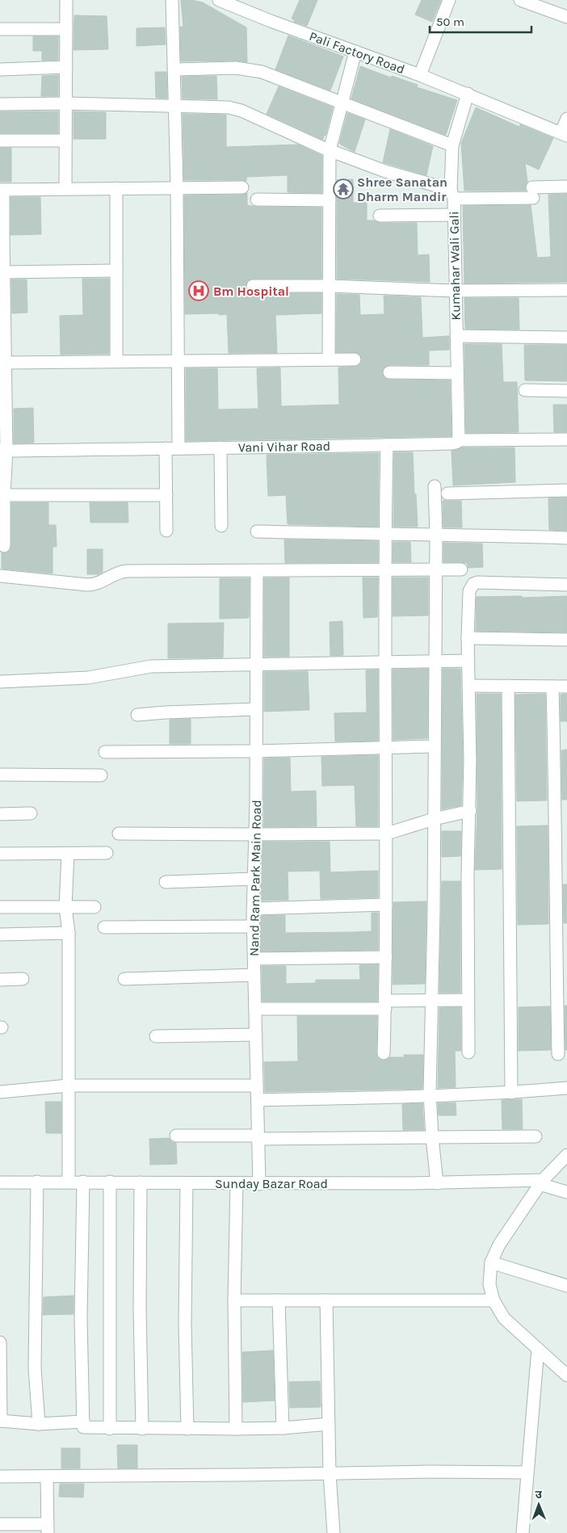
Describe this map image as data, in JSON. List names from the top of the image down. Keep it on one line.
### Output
{"streets":{"street":["Pali Factory Road","Kumahar Wali Gali","Vani Vihar Road","Nand Ram Park Main Road","Sunday Bazar Road"]},"crossings":[["Kumahar Wali Gali","Vani Vihar Road"],["Nand Ram Park Main Road","Sunday Bazar Road"]],"places":{"temple":["Shree Sanatan Dharm Mandir"],"hospital":["Bm Hospital"]},"scale_bar":"50 m","north":"top"}
